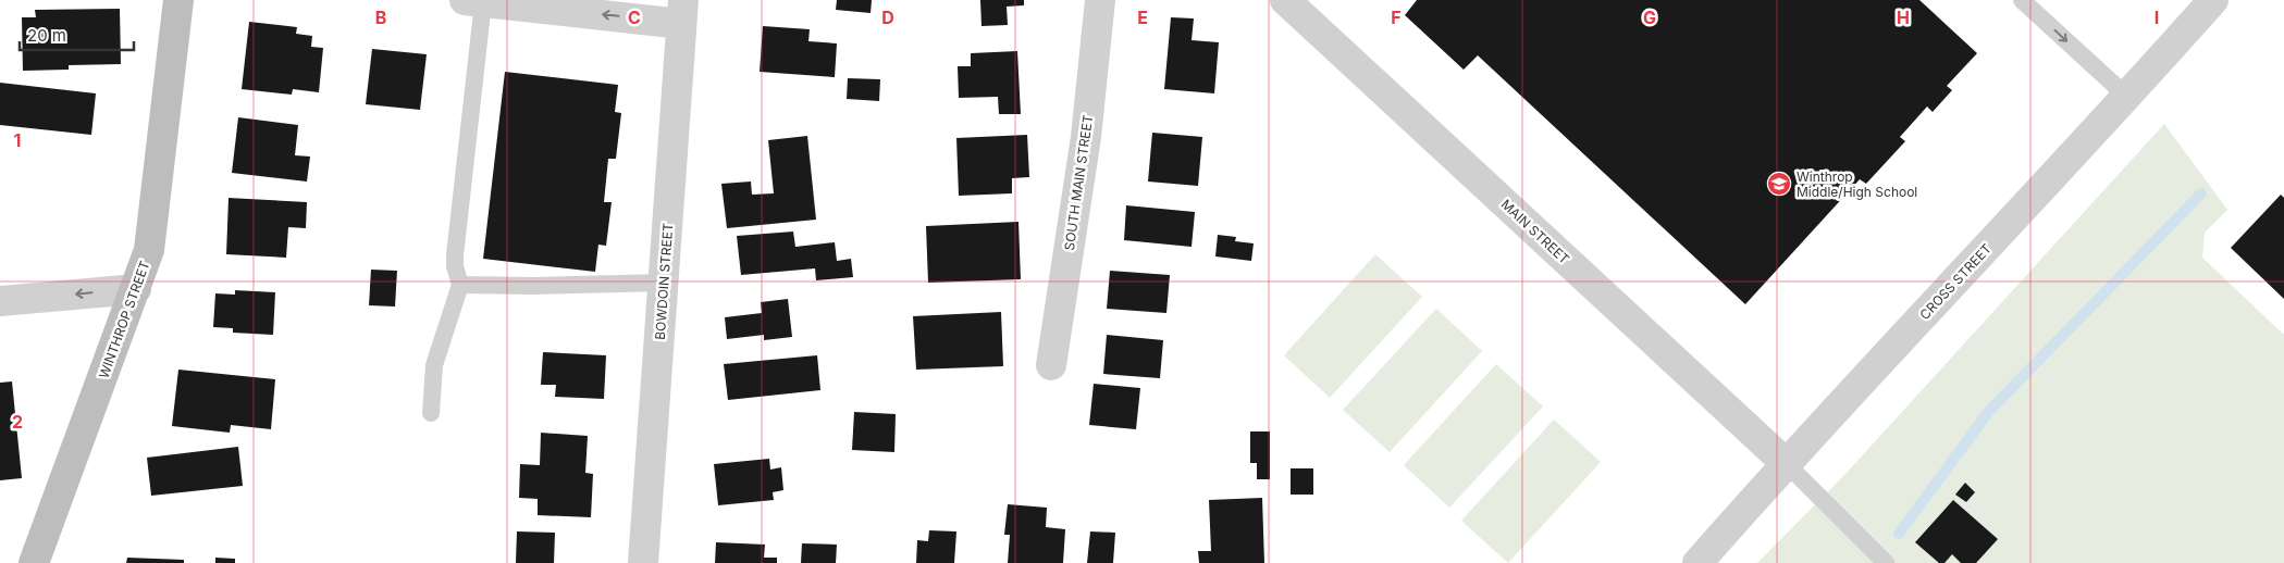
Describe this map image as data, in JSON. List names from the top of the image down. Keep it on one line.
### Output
{"streets":{"main road":["WINTHROP STREET"],"street":["SOUTH MAIN STREET","MAIN STREET","BOWDOIN STREET","CROSS STREET"]},"crossings":[["MAIN STREET","CROSS STREET"]],"places":{"school or university":["Winthrop Middle/High School"]},"scale_bar":"20 m","grid":{"columns":["B","C","D","E","F","G","H","I"],"rows":["1","2"]}}
